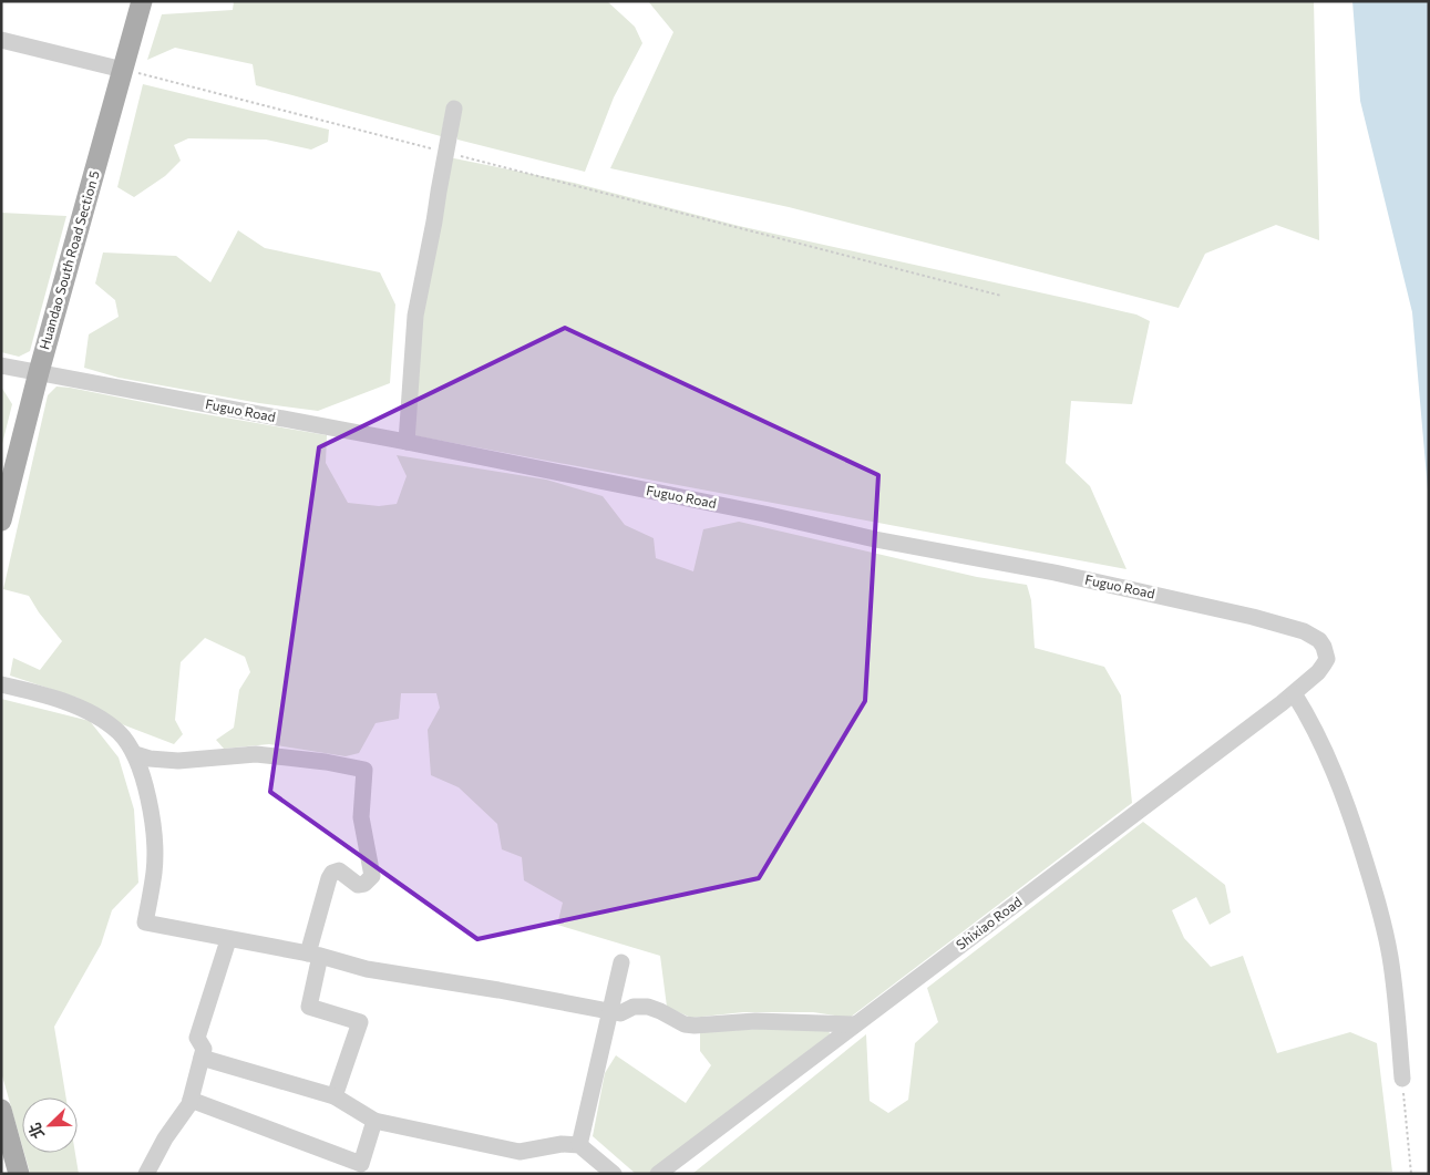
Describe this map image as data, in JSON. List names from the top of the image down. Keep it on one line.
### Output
{"streets":{"main road":["Huandao South Road Section 5"],"street":["Fuguo Road","Shixiao Road"]},"crossings":[["Huandao South Road Section 5","Fuguo Road"],["Fuguo Road","Shixiao Road"]],"north":"bottom left"}
